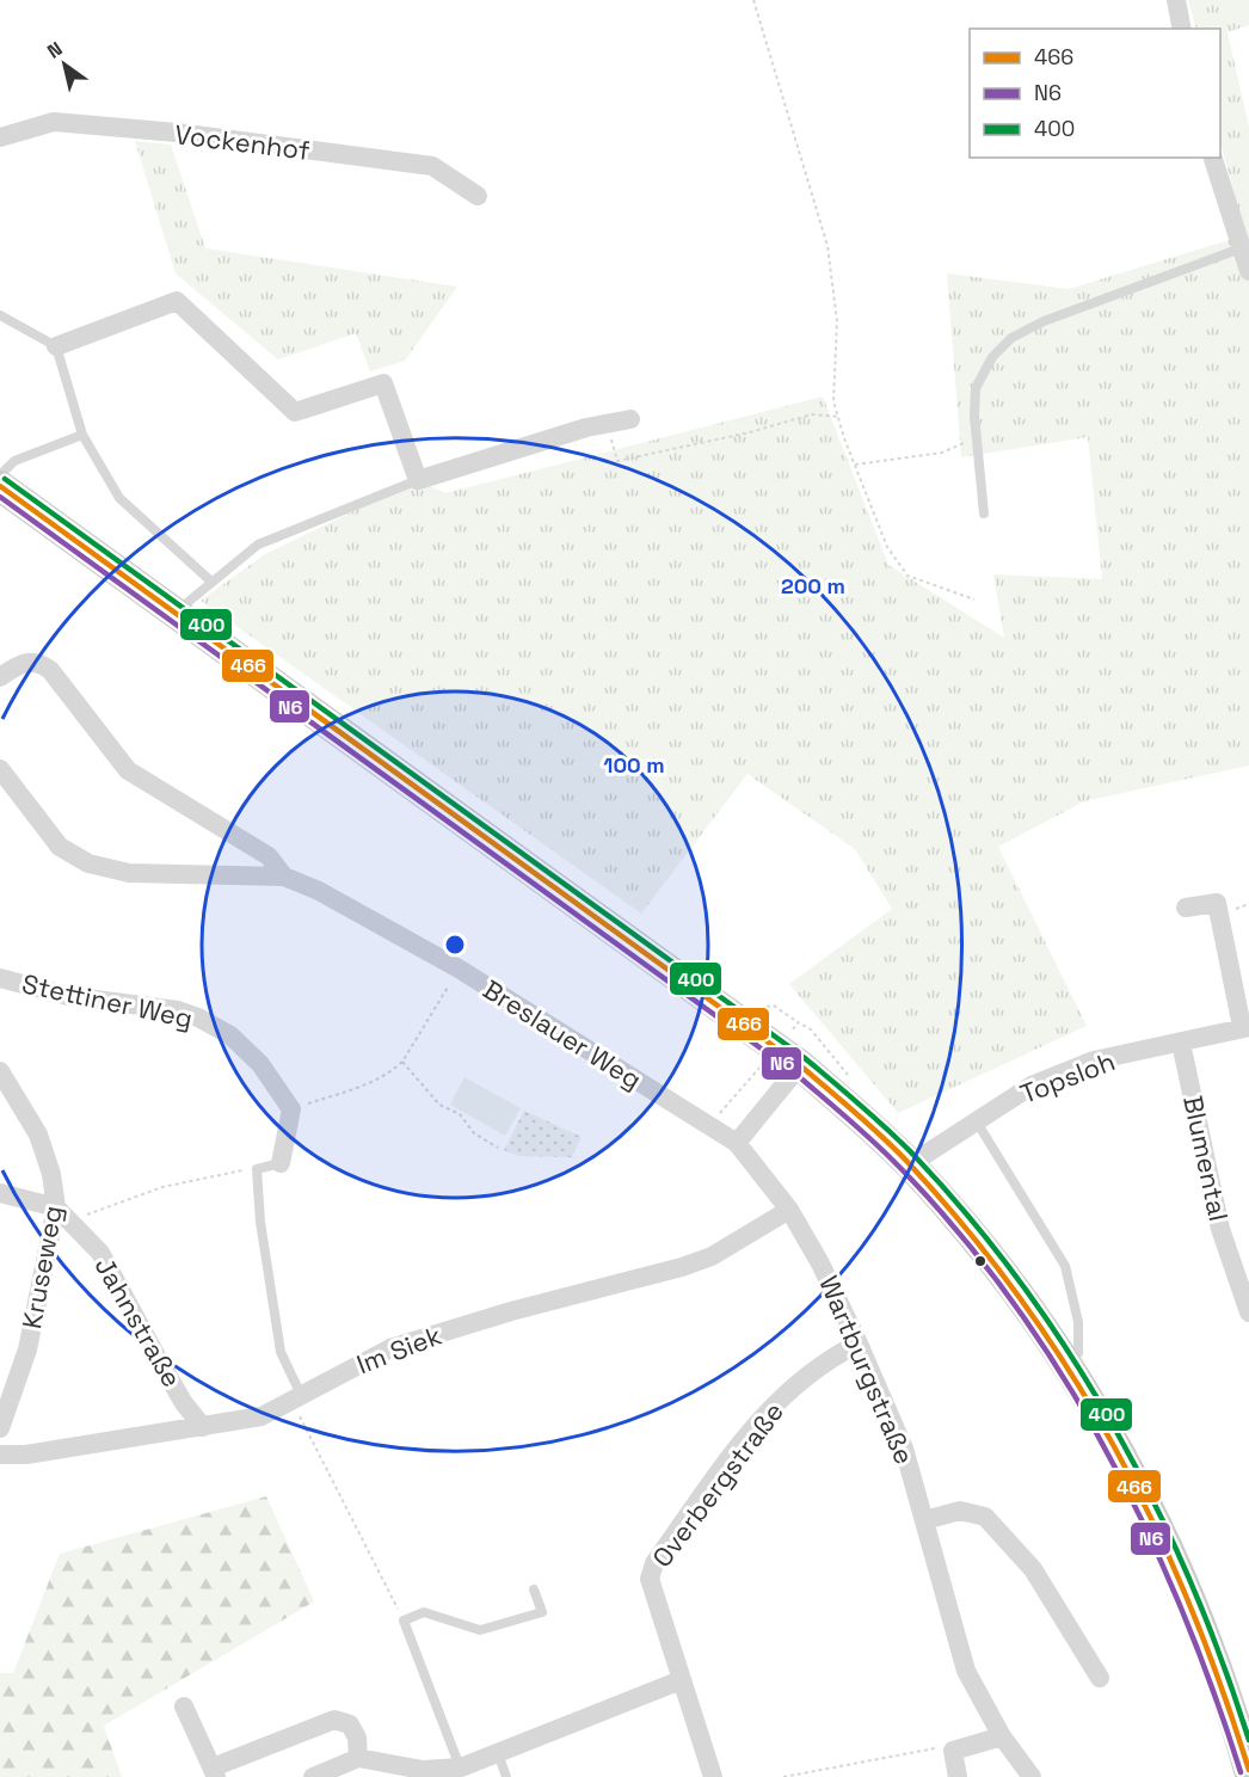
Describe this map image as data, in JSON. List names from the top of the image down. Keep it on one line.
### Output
{"streets":{"street":["Vockenhof","Stettiner Weg","Breslauer Weg","Topsloh","Blumental","Kruseweg","Jahnstraße","Im Siek","Wartburgstraße","Overbergstraße"]},"crossings":[["Breslauer Weg","Wartburgstraße"],["Topsloh","Blumental"],["Kruseweg","Jahnstraße"],["Jahnstraße","Im Siek"],["Im Siek","Wartburgstraße"],["Wartburgstraße","Overbergstraße"]],"lines":["transit line 400","transit line 466","transit line N6"],"legend":["466","N6","400"],"north":"top left","rings":["200 m","100 m"]}
